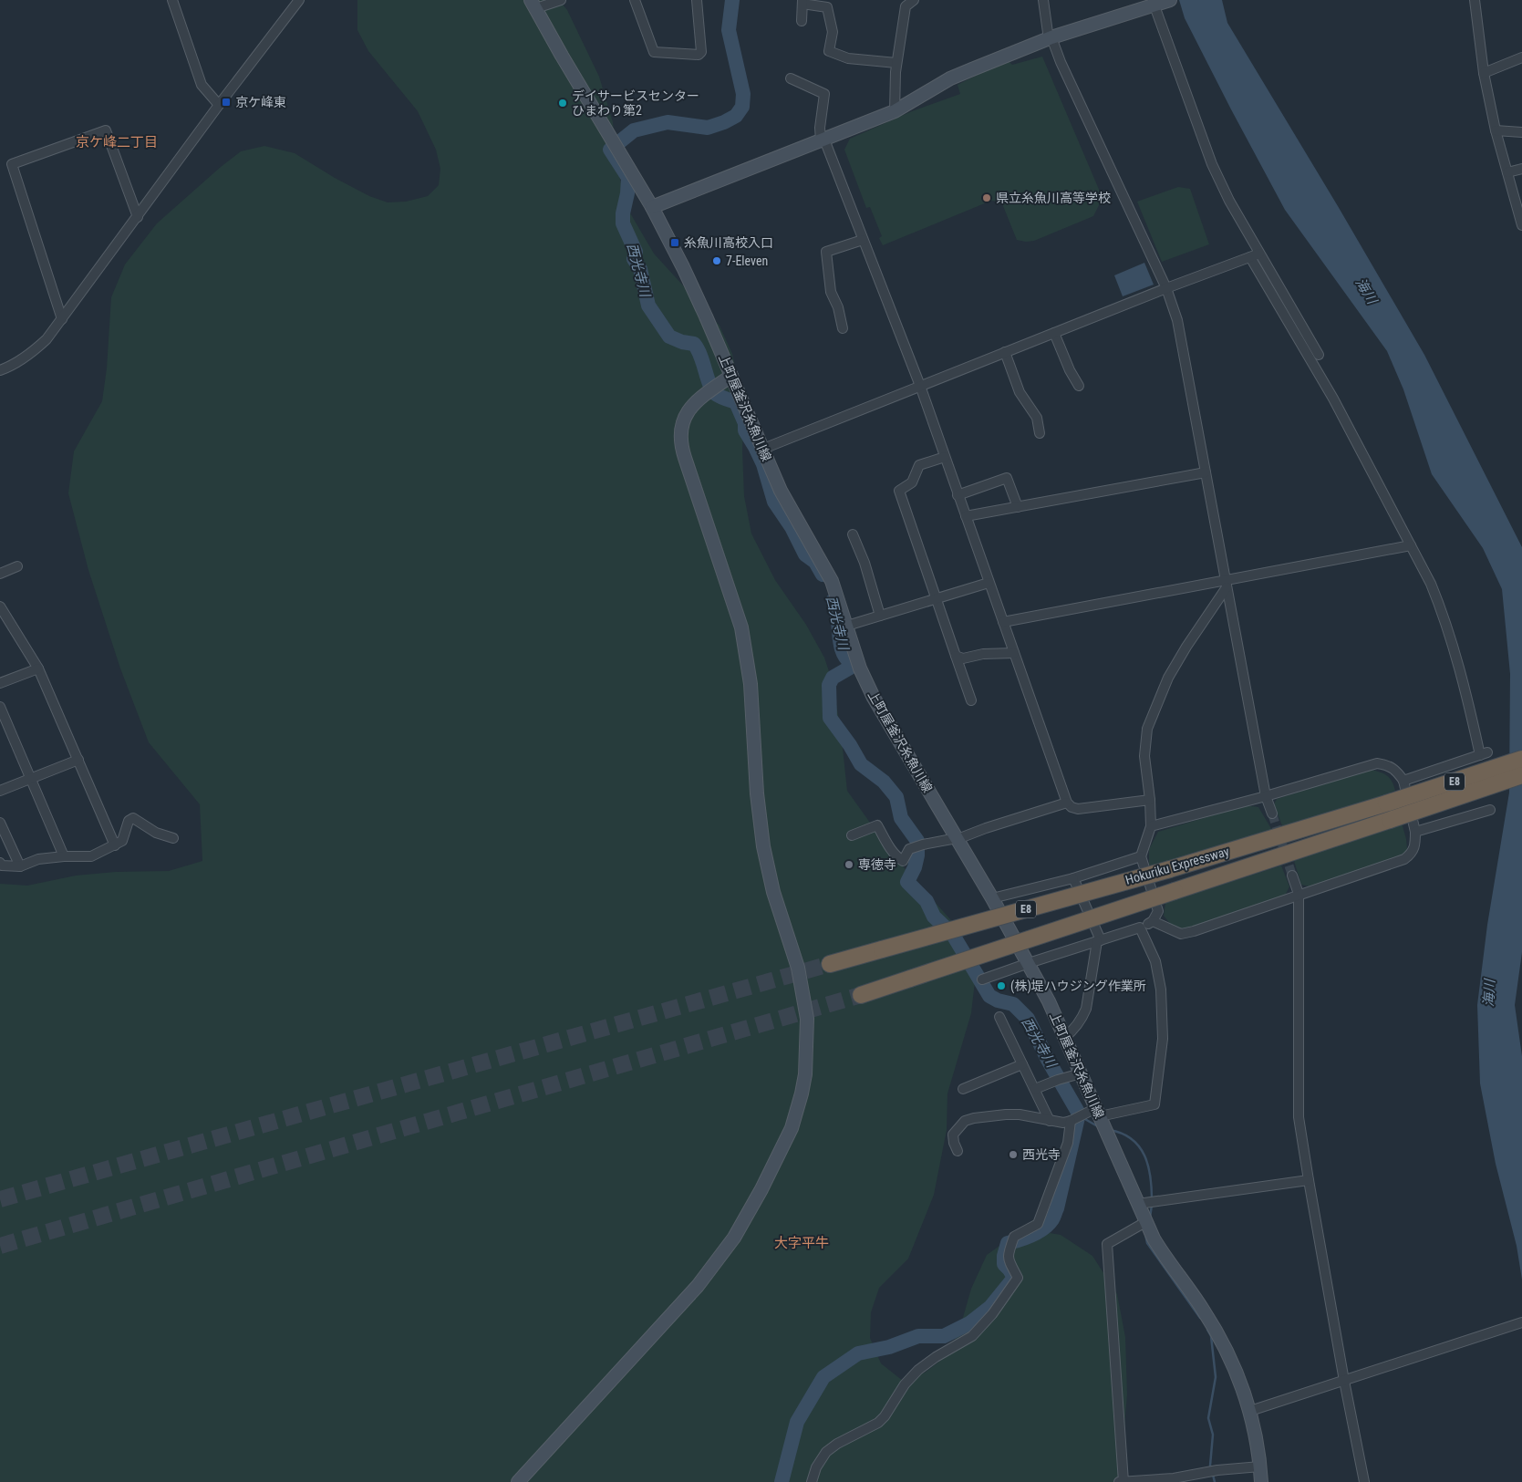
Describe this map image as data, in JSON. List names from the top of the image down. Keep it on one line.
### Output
{"streets":{"highway":["E8","Hokuriku Expressway"],"street":["上町屋釜沢糸魚川線"]},"districts":["京ケ峰二丁目","大字平牛"],"water":["西光寺川","海川"],"places":{"transit":["京ケ峰東","糸魚川高校入口"],"other":["デイサービスセンター ひまわり第2","県立糸魚川高等学校","7-Eleven","専徳寺","(株)堤ハウジング作業所","西光寺"]}}
